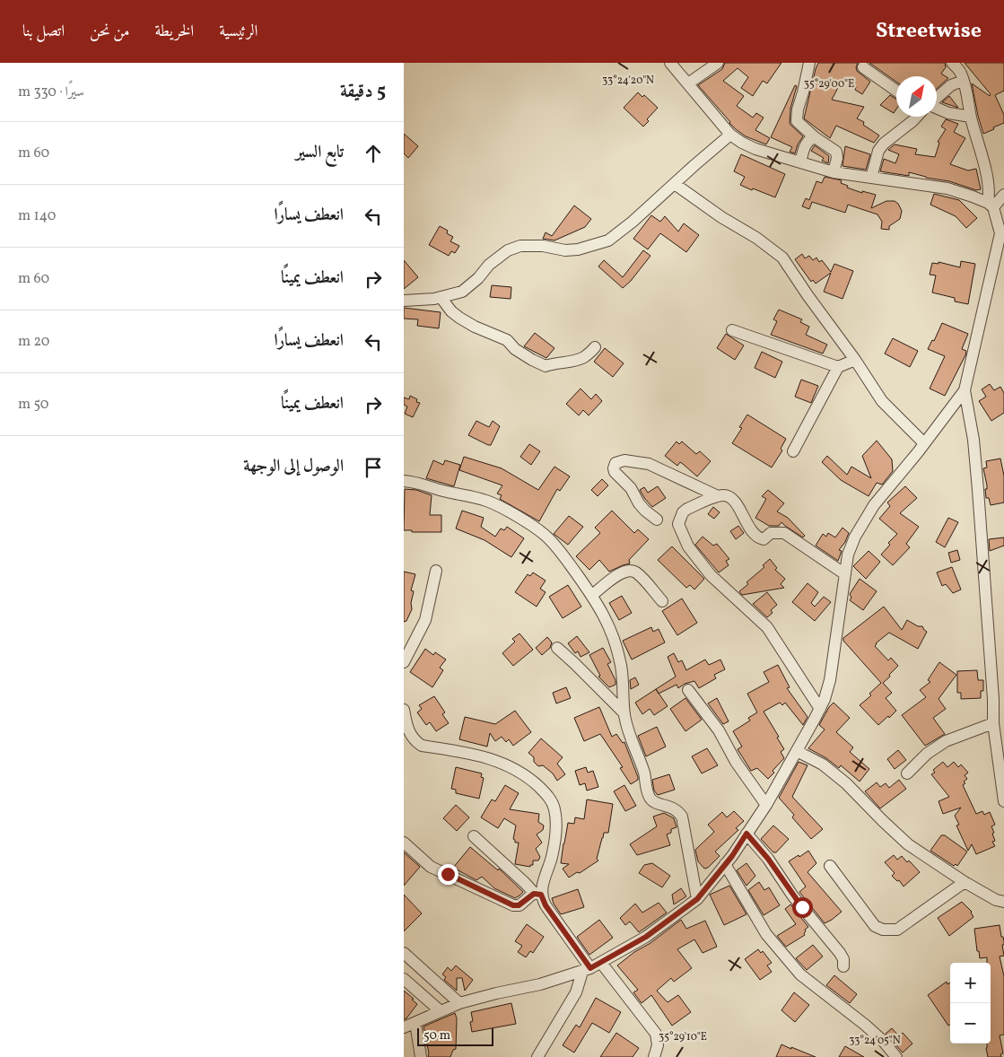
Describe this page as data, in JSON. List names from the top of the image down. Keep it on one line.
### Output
{"scale_bar":"50 m","north":"top right","page":{"header":"Streetwise","nav":["الرئيسية","الخريطة","من نحن","اتصل بنا"],"heading":["5 دقيقة","سيرًا · 330 m"],"list":[["تابع السير","60 m"],["انعطف يسارًا","140 m"],["انعطف يمينًا","60 m"],["انعطف يسارًا","20 m"],["انعطف يمينًا","50 m"],"الوصول إلى الوجهة"],"map_buttons":["+","−"],"scale":"50 m"},"coordinates":["33°24'20\"N","35°29'00\"E","35°29'10\"E","33°24'05\"N"]}
